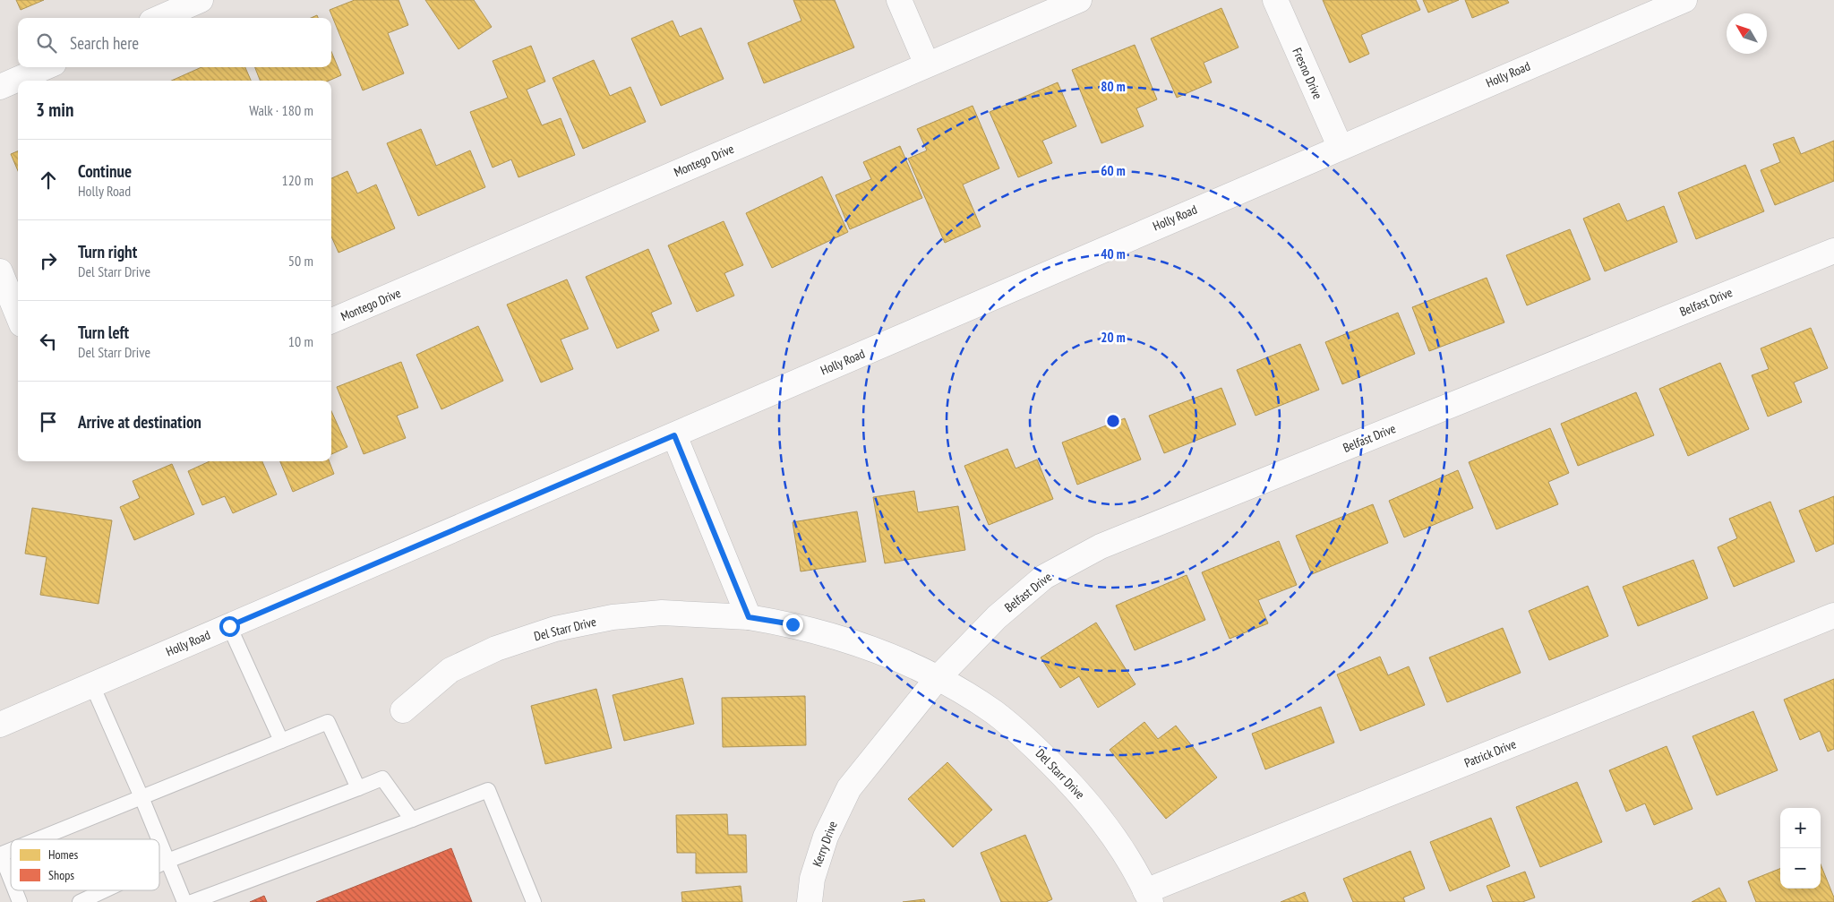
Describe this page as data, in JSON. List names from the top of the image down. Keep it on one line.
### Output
{"streets":{"street":["Fresno Drive","Holly Road","Montego Drive","Belfast Drive","Del Starr Drive","Patrick Drive","Kerry Drive"]},"crossings":[["Fresno Drive","Holly Road"],["Belfast Drive","Del Starr Drive"],["Belfast Drive","Kerry Drive"],["Del Starr Drive","Patrick Drive"],["Del Starr Drive","Kerry Drive"]],"legend":["Homes","Shops"],"north":"top left","page":{"search":"Search here","heading":["3 min","Walk · 180 m"],"list":[["Continue","Holly Road","120 m"],["Turn right","Del Starr Drive","50 m"],["Turn left","Del Starr Drive","10 m"],"Arrive at destination"],"map_buttons":["+","−"]},"rings":["80 m","60 m","40 m","20 m"]}
